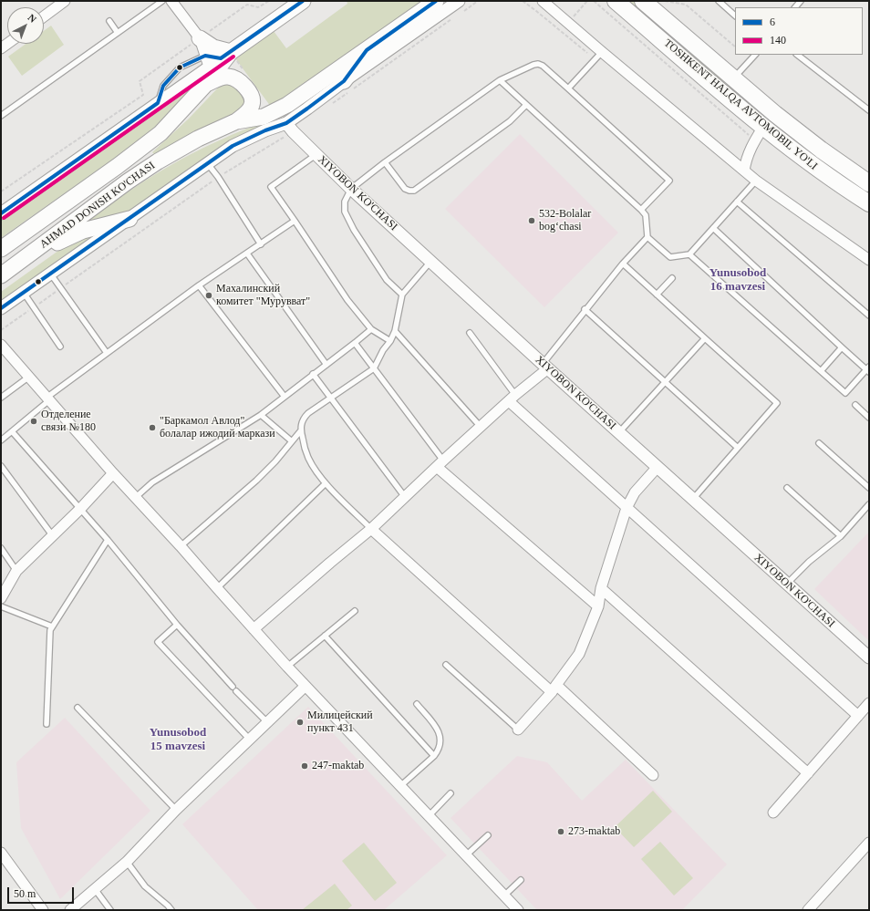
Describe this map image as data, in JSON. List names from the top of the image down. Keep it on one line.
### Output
{"streets":{"highway":["TOSHKENT HALQA AVTOMOBIL YO'LI"],"main road":["AHMAD DONISH KO'CHASI"],"street":["XIYOBON KO'CHASI"]},"districts":["Yunusobod 16 mavzesi","Yunusobod 15 mavzesi"],"places":["532-Bolalar bogʻchasi","Махалинский комитет \"Мурувват\"","Отделение связи №180","\"Баркамол Авлод\" болалар ижодий маркази","Милицейский пункт 431","247-maktab","273-maktab"],"lines":["transit line 6","transit line 140"],"legend":["6","140"],"scale_bar":"50 m","north":"top right"}
